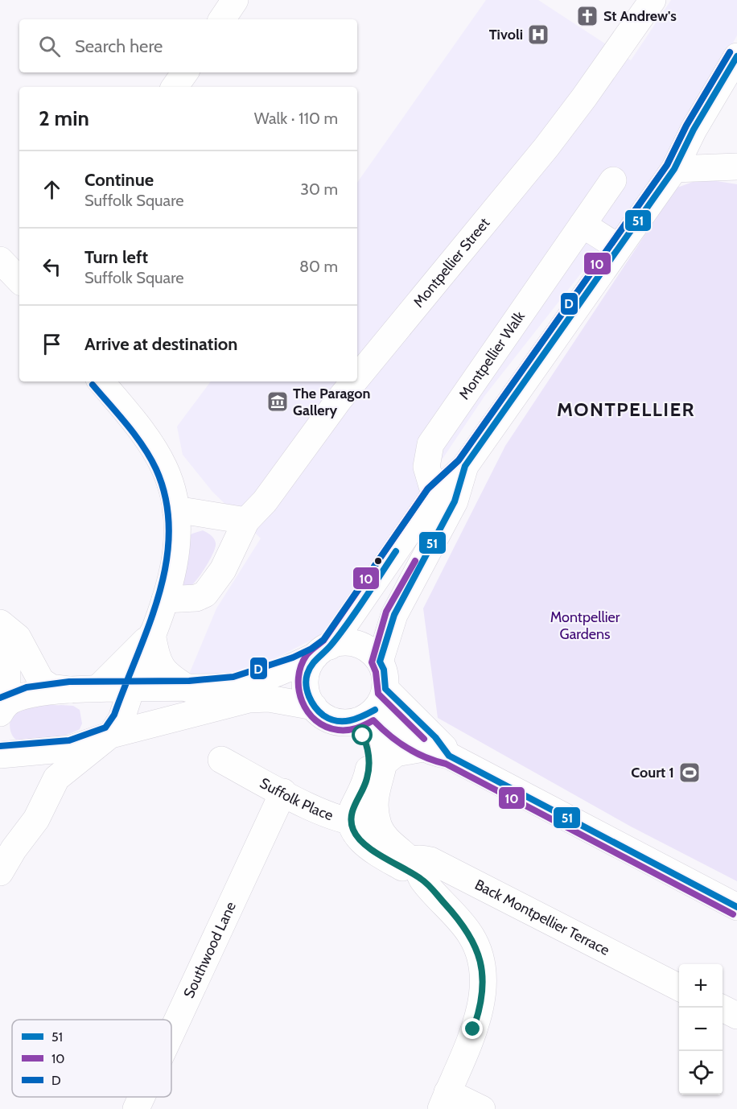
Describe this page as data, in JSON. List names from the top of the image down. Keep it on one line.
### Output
{"streets":{"main road":["Montpellier Street","Montpellier Walk","Suffolk Place","Back Montpellier Terrace","Southwood Lane"]},"crossings":[["Suffolk Place","Southwood Lane"]],"districts":["MONTPELLIER"],"parks":["Montpellier Gardens"],"places":{"church":["St Andrew's"],"hospital":["Tivoli"],"museum":["The Paragon Gallery"],"sports":["Court 1"]},"lines":["transit line 10","transit line D","transit line 51"],"legend":["51","10","D"],"page":{"search":"Search here","heading":["2 min","Walk · 110 m"],"list":[["Continue","Suffolk Square","30 m"],["Turn left","Suffolk Square","80 m"],"Arrive at destination"],"map_buttons":["+","−"]}}
